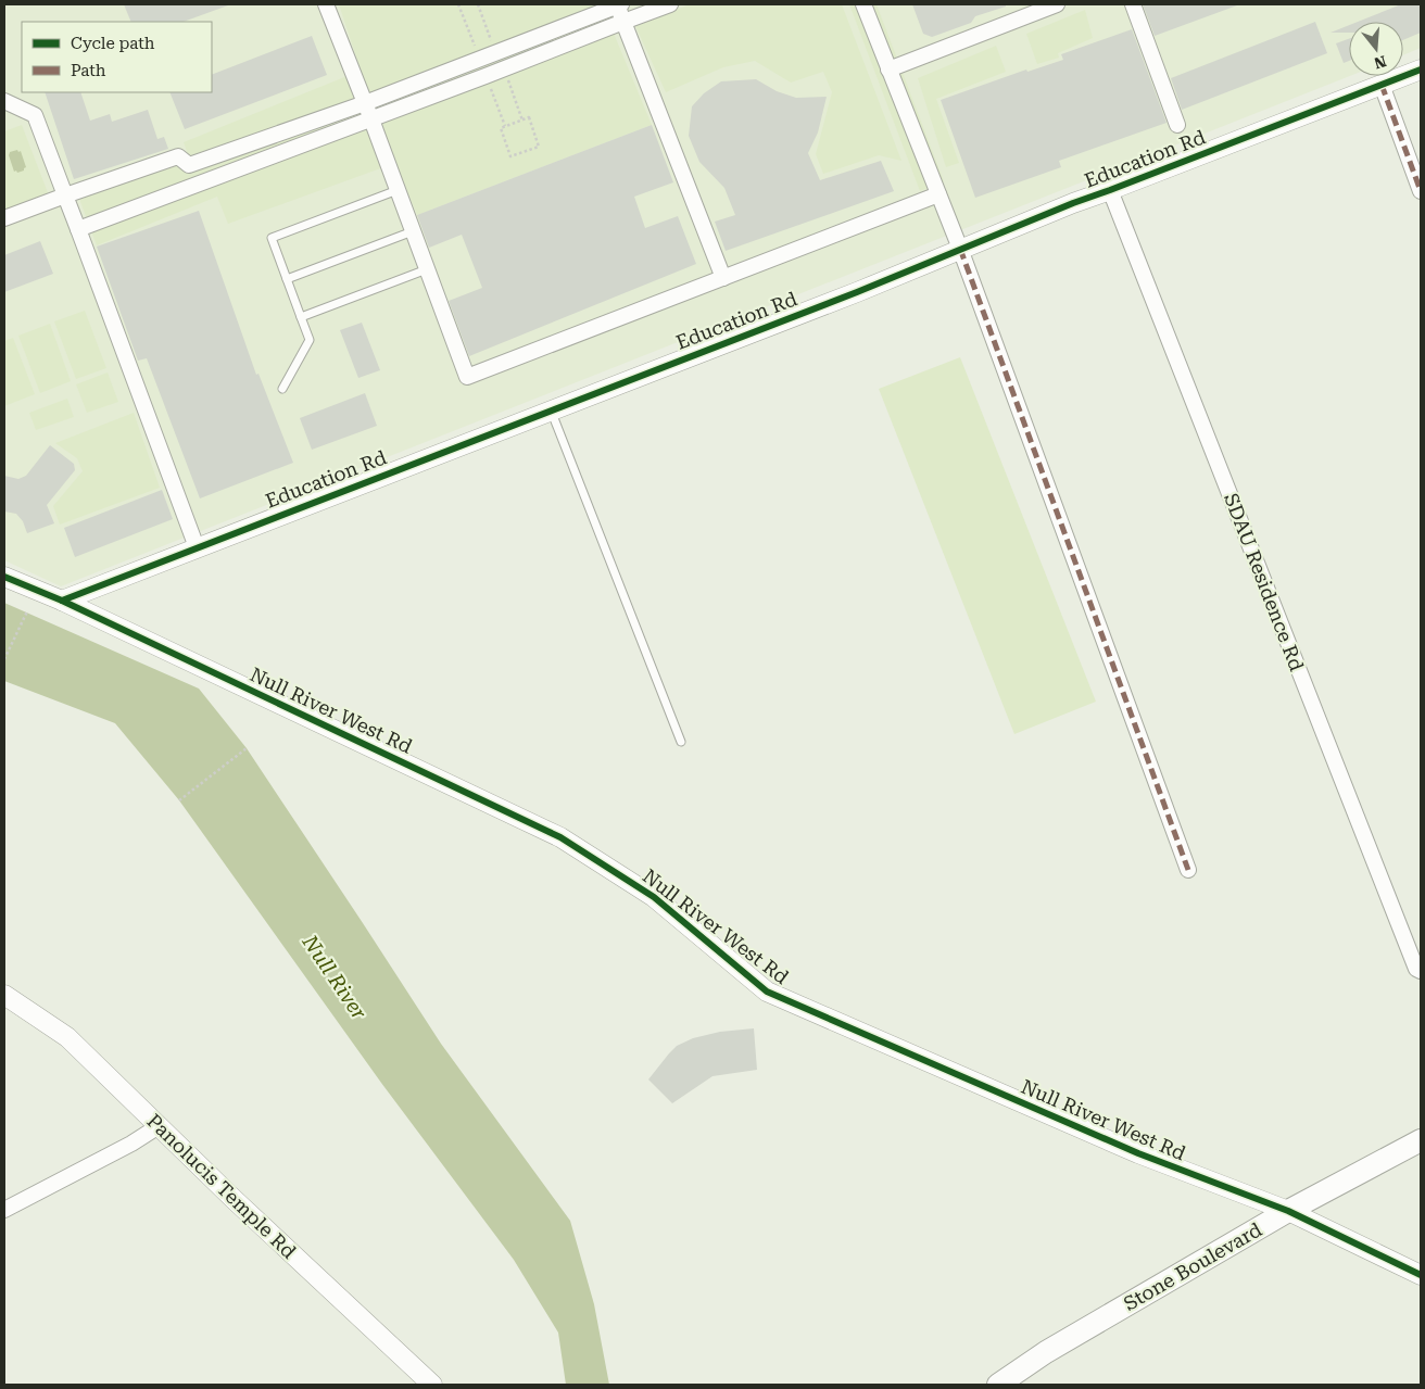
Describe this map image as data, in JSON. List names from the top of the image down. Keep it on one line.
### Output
{"streets":{"main road":["Stone Boulevard"],"street":["Education Rd","SDAU Residence Rd","Null River West Rd","Panolucis Temple Rd"]},"crossings":[["Education Rd","SDAU Residence Rd"],["Education Rd","Null River West Rd"],["Null River West Rd","Stone Boulevard"]],"water":["Null River"],"legend":["Cycle path","Path"],"north":"bottom"}
